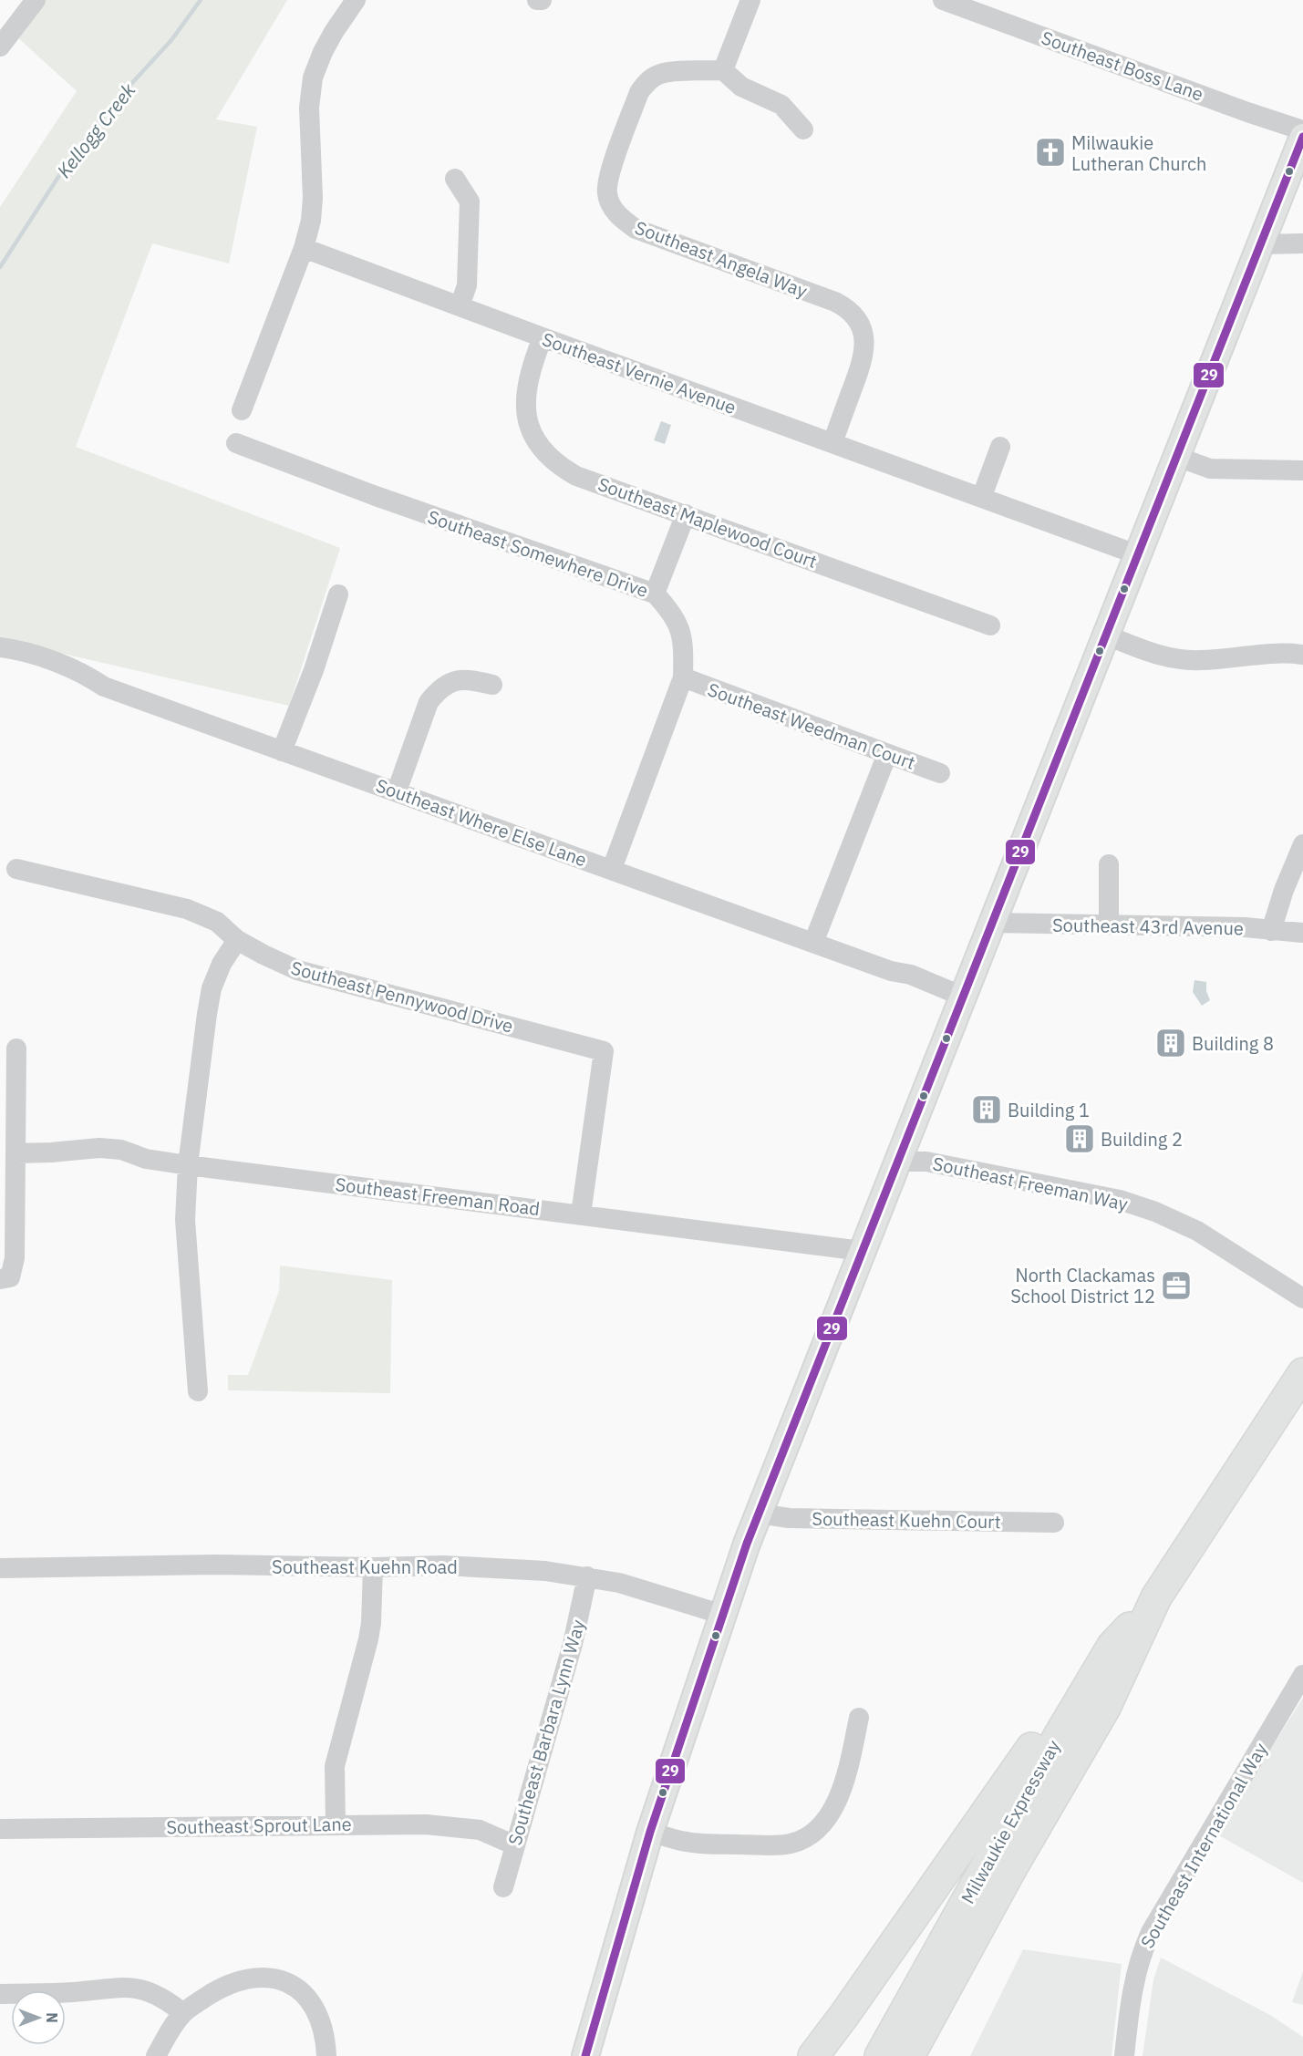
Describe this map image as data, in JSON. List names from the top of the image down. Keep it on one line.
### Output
{"streets":{"highway":["Milwaukie Expressway"],"street":["Southeast Boss Lane","Southeast Angela Way","Southeast Vernie Avenue","Southeast Maplewood Court","Southeast Somewhere Drive","Southeast Weedman Court","Southeast Where Else Lane","Southeast 43rd Avenue","Southeast Pennywood Drive","Southeast Freeman Way","Southeast Freeman Road","Southeast Kuehn Court","Southeast Kuehn Road","Southeast Barbara Lynn Way","Southeast Sprout Lane","Southeast International Way"]},"crossings":[["Southeast Angela Way","Southeast Vernie Avenue"],["Southeast Vernie Avenue","Southeast Maplewood Court"],["Southeast Somewhere Drive","Southeast Weedman Court"],["Southeast Somewhere Drive","Southeast Where Else Lane"],["Southeast Pennywood Drive","Southeast Freeman Road"],["Southeast Kuehn Road","Southeast Barbara Lynn Way"],["Southeast Barbara Lynn Way","Southeast Sprout Lane"]],"water":["Kellogg Creek"],"places":{"church":["Milwaukie Lutheran Church"],"building":["Building 8","Building 1","Building 2"],"office":["North Clackamas School District 12"]},"lines":["transit line 29"],"north":"right"}
